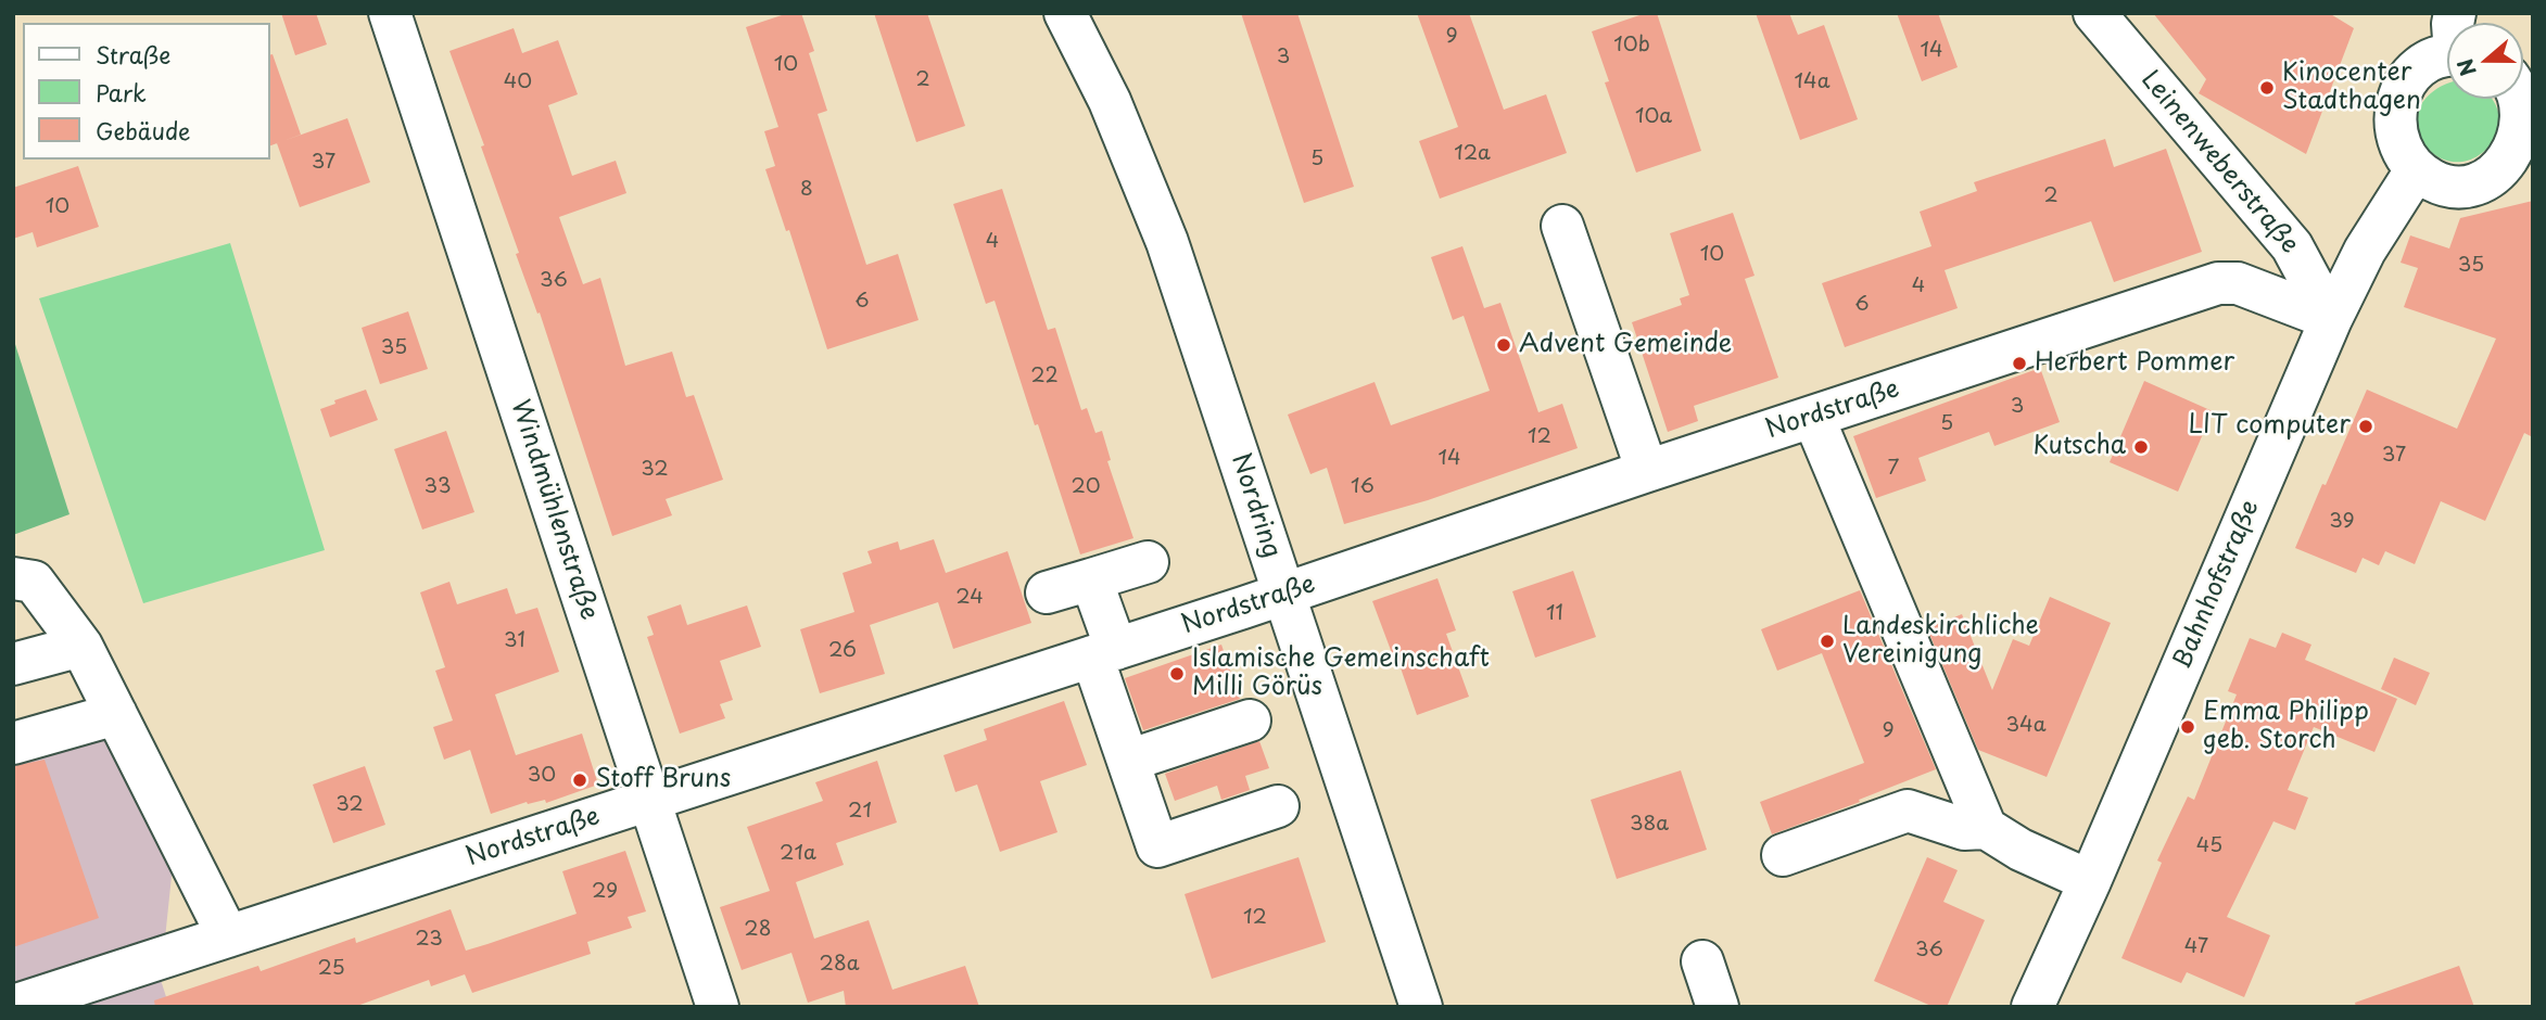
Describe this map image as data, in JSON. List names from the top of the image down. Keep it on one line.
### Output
{"streets":{"street":["Leinenweberstraße","Nordstraße","Nordring","Windmühlenstraße","Bahnhofstraße"]},"crossings":[["Leinenweberstraße","Nordstraße"],["Leinenweberstraße","Bahnhofstraße"],["Nordstraße","Nordring"],["Nordstraße","Windmühlenstraße"],["Nordstraße","Bahnhofstraße"]],"places":["Kinocenter Stadthagen","Advent Gemeinde","Herbert Pommer","LIT computer","Kutscha","Landeskirchliche Vereinigung","Islamische Gemeinschaft Milli Görüs","Emma Philipp geb. Storch","Stoff Bruns"],"house_numbers":["9","10b","14","3","10","2","40","14a","10a","12a","5","37","8","2","10","4","10","35","36","4","6","6","35","22","3","5","12","37","14","7","32","33","20","16","39","24","11","31","26","34a","9","30","32","21","38a","45","21a","29","12","28","23","47","36","28a","25"],"legend":["Straße","Park","Gebäude"],"north":"left"}
